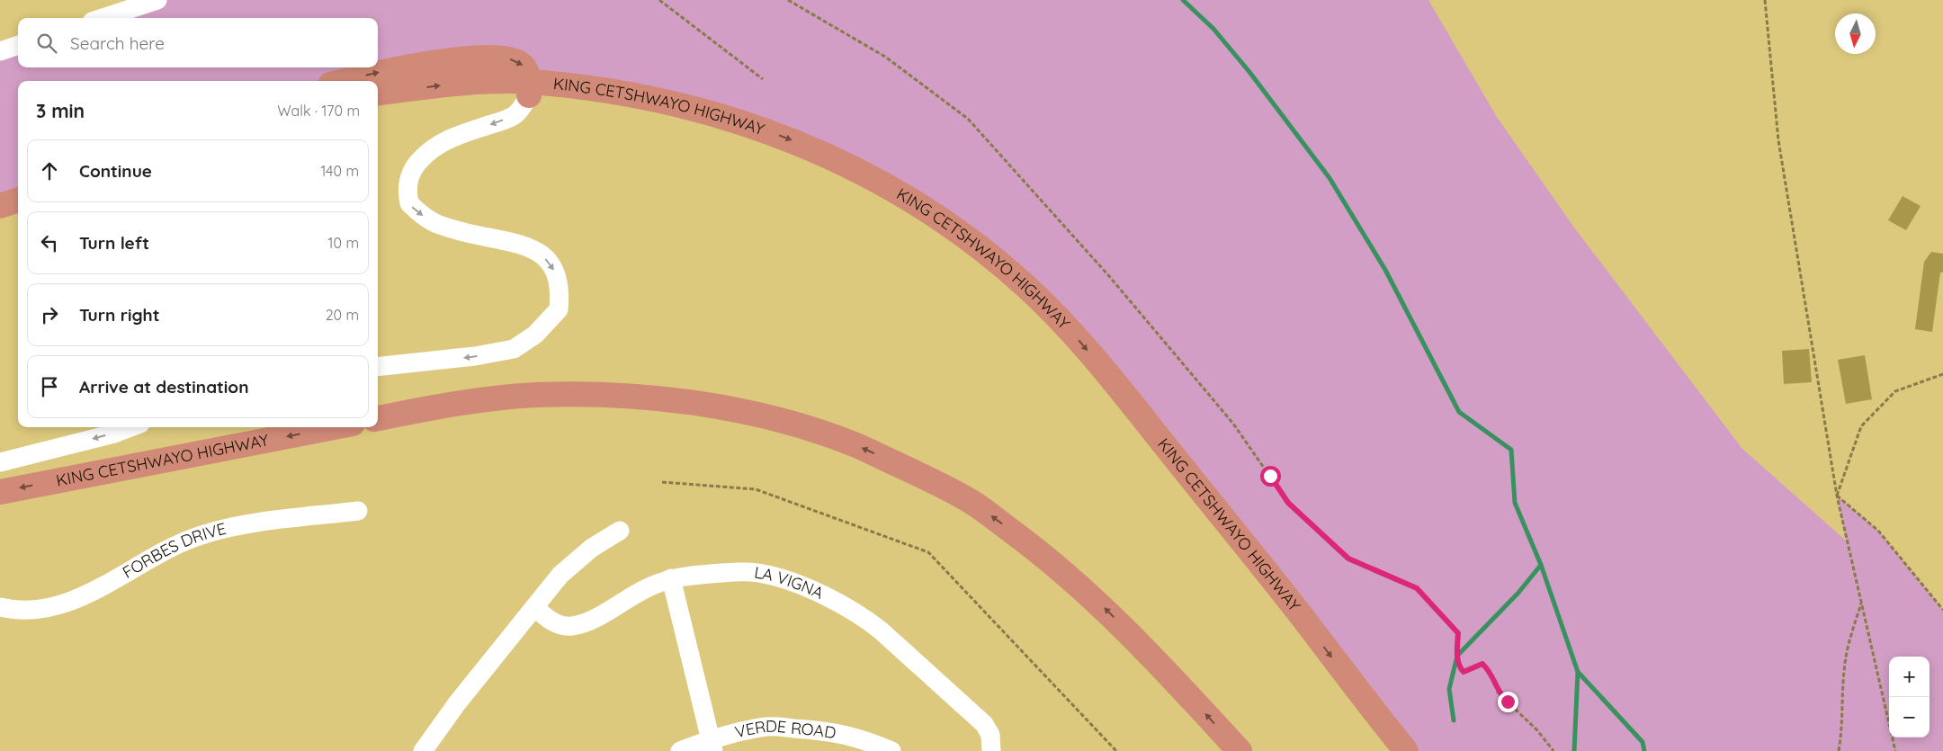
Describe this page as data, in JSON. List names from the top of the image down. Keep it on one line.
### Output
{"streets":{"highway":["KING CETSHWAYO HIGHWAY"],"street":["FORBES DRIVE","LA VIGNA","VERDE ROAD"]},"north":"bottom","page":{"search":"Search here","heading":["3 min","Walk · 170 m"],"list":[["Continue","140 m"],["Turn left","10 m"],["Turn right","20 m"],"Arrive at destination"],"map_buttons":["+","−"]}}
